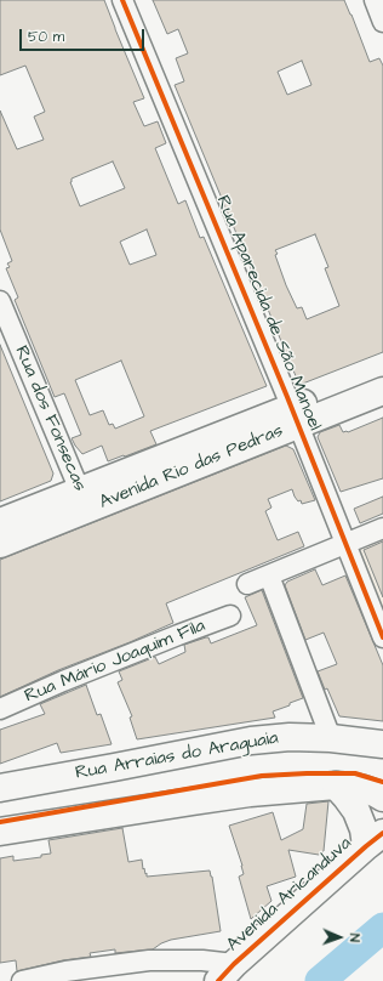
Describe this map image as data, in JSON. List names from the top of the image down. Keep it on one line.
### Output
{"streets":{"main road":["Avenida Rio das Pedras","Rua Arraias do Araguaia","Avenida Aricanduva"],"street":["Rua Aparecida de São Manoel","Rua dos Fonsecas","Rua Mário Joaquim Fila"]},"crossings":[["Rua Aparecida de São Manoel","Avenida Rio das Pedras"],["Rua dos Fonsecas","Avenida Rio das Pedras"]],"scale_bar":"50 m","north":"right"}
